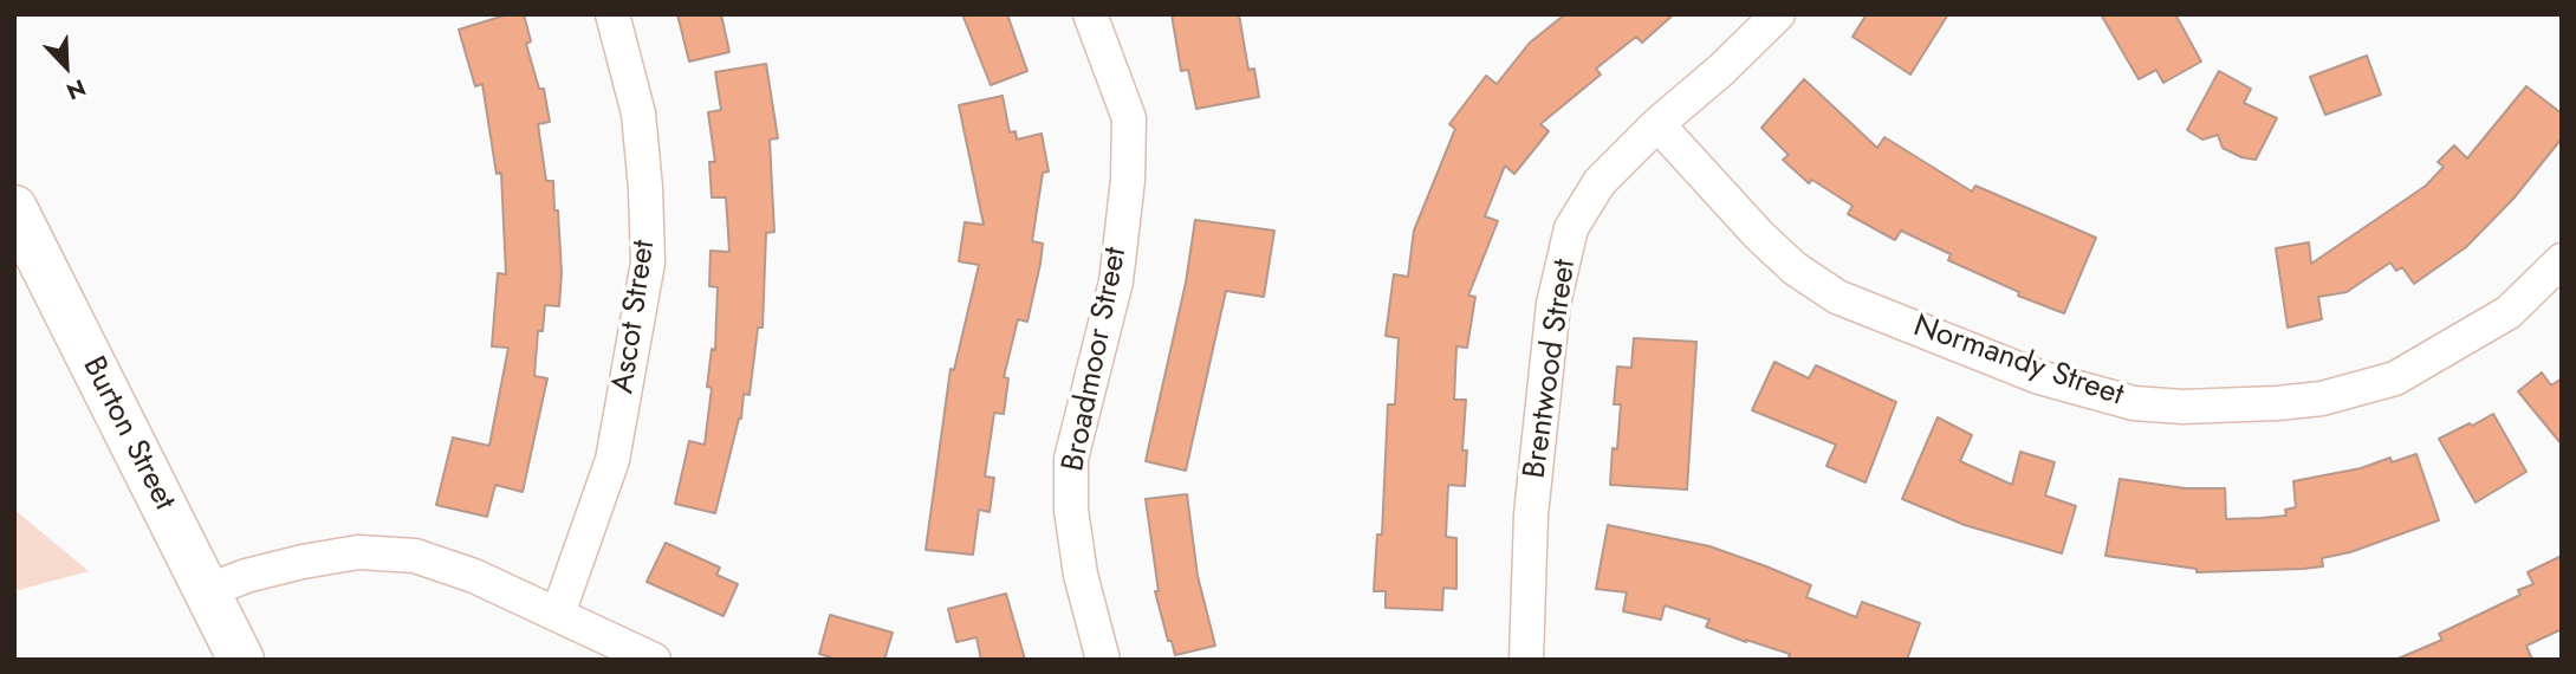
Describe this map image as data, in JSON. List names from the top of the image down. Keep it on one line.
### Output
{"streets":{"street":["Ascot Street","Broadmoor Street","Normandy Street","Brentwood Street","Burton Street"]},"crossings":[["Normandy Street","Brentwood Street"]],"north":"bottom right"}
